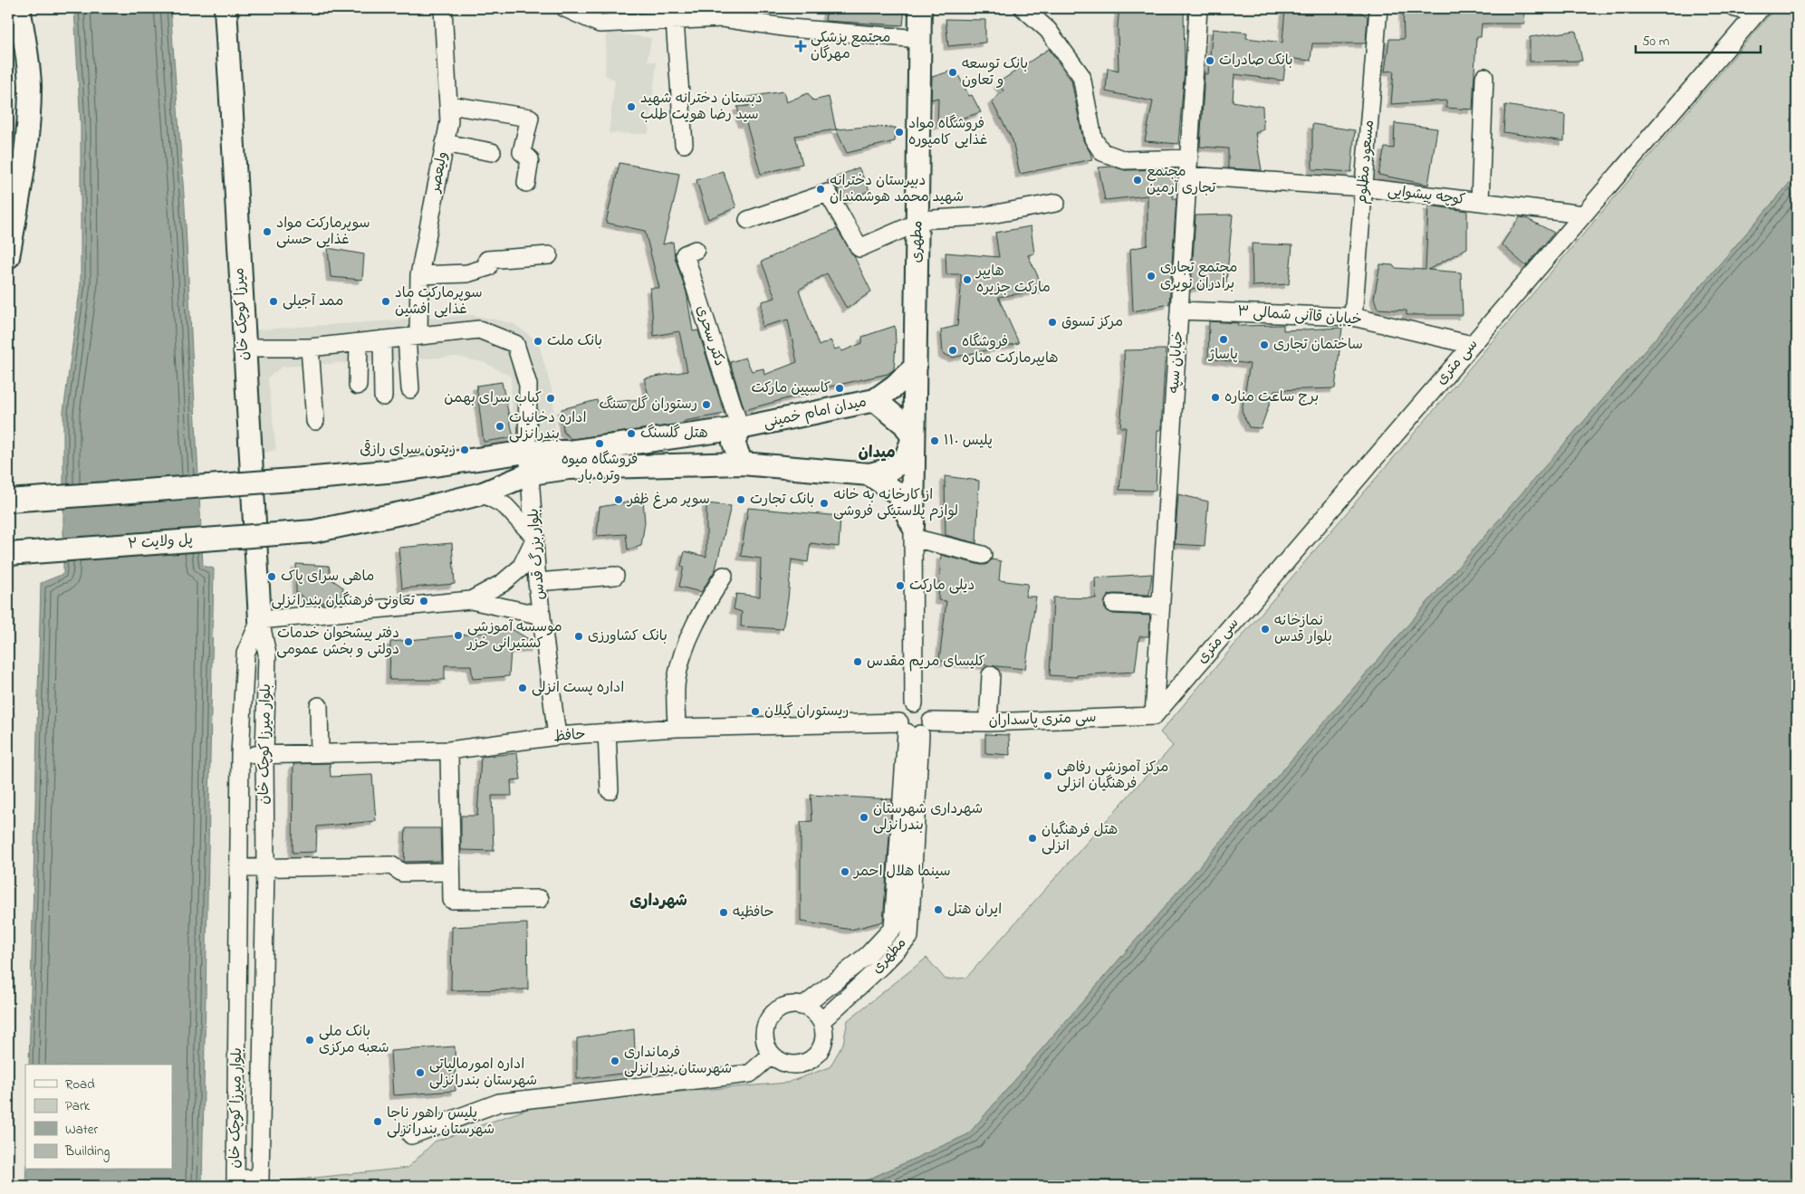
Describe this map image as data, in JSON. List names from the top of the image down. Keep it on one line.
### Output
{"streets":{"main road":["مطهری","میرزا کوچک خان","میدان امام خمینی","پل ولایت ۲"],"street":["مسعود مظلوم","ولیعصر","کوچه پیشوایی","خیابان قاآنی شمالی ۳","دکتر سحری","خیابان سپه","سی متری","بلوار بزرگ قدس","سی متری پاسداران","حافظ","بلوار میرزا کوچک خان"]},"crossings":[["مسعود مظلوم","کوچه پیشوایی"],["مسعود مظلوم","خیابان قاآنی شمالی ۳"],["ولیعصر","بلوار بزرگ قدس"],["کوچه پیشوایی","خیابان سپه"],["کوچه پیشوایی","سی متری"],["مطهری","میدان امام خمینی"],["مطهری","سی متری پاسداران"],["مطهری","حافظ"],["میرزا کوچک خان","بلوار میرزا کوچک خان"],["خیابان قاآنی شمالی ۳","خیابان سپه"],["خیابان قاآنی شمالی ۳","سی متری"],["دکتر سحری","میدان امام خمینی"],["خیابان سپه","سی متری"],["خیابان سپه","سی متری پاسداران"],["سی متری","سی متری پاسداران"],["میدان امام خمینی","بلوار بزرگ قدس"],["پل ولایت ۲","بلوار بزرگ قدس"],["بلوار بزرگ قدس","حافظ"],["سی متری پاسداران","حافظ"],["حافظ","بلوار میرزا کوچک خان"]],"districts":["میدان","شهرداری"],"places":{"health":["مجتمع پزشکی مهرگان"],"other":["بانک صادرات","بانک توسعه و تعاون","دبستان دخترانه شهید سید رضا هویت طلب","فروشگاه مواد غذایی کامپوره","مجتمع تجاری آرمین","دبیرستان دخترانه شهید محمد هوشمندان","سوپرمارکت مواد غذایی حسنی","مجتمع تجاری برادران نویری","هایپر مارکت جزیره","ممد آجیلی","سوپرمارکت ماد غذایی افشین","مرکز تسوق","پاساژ","بانک ملت","ساختمان تجاری","فروشگاه هایپرمارکت مناره","کاسپین مارکت","برج ساعت مناره","کباب سرای بهمن","رستوران گل سنگ","اداره دخانیات بندرانزلی","هتل گلسنگ","پلیس ۱۱۰","فروشگاه میوه وتره بار","زیتون سرای رازقی","سوپر مرغ ظفر","بانک تجارت","از کارخانه به خانه لوازم پلاستیکی فروشی","ماهی سرای پاک","دیلی مارکت","تعاونی فرهنگیان بندرانزلی","نمازخانه بلوار قدس","موسسه آموزشی کشتیرانی خزر","بانک کشاورزی","دفتر پیشخوان خدمات دولتی و بخش عمومی","کلیسای مریم مقدس","اداره پست انزلی","ریستوران گیلان","مرکز آموزشی رفاهی فرهنگیان انزلی","شهرداری شهرستان بندرانزلی","هتل فرهنگیان انزلی","سینما هلال احمر","ایران هتل","حافظیه","بانک ملی شعبه مرکزی","فرمانداری شهرستان بندرانزلی","اداره امورمالیاتی شهرستان بندرانزلی","پلیس راهور ناجا شهرستان بندرانزلی"]},"legend":["Road","Park","Water","Building"],"scale_bar":"50 m"}
